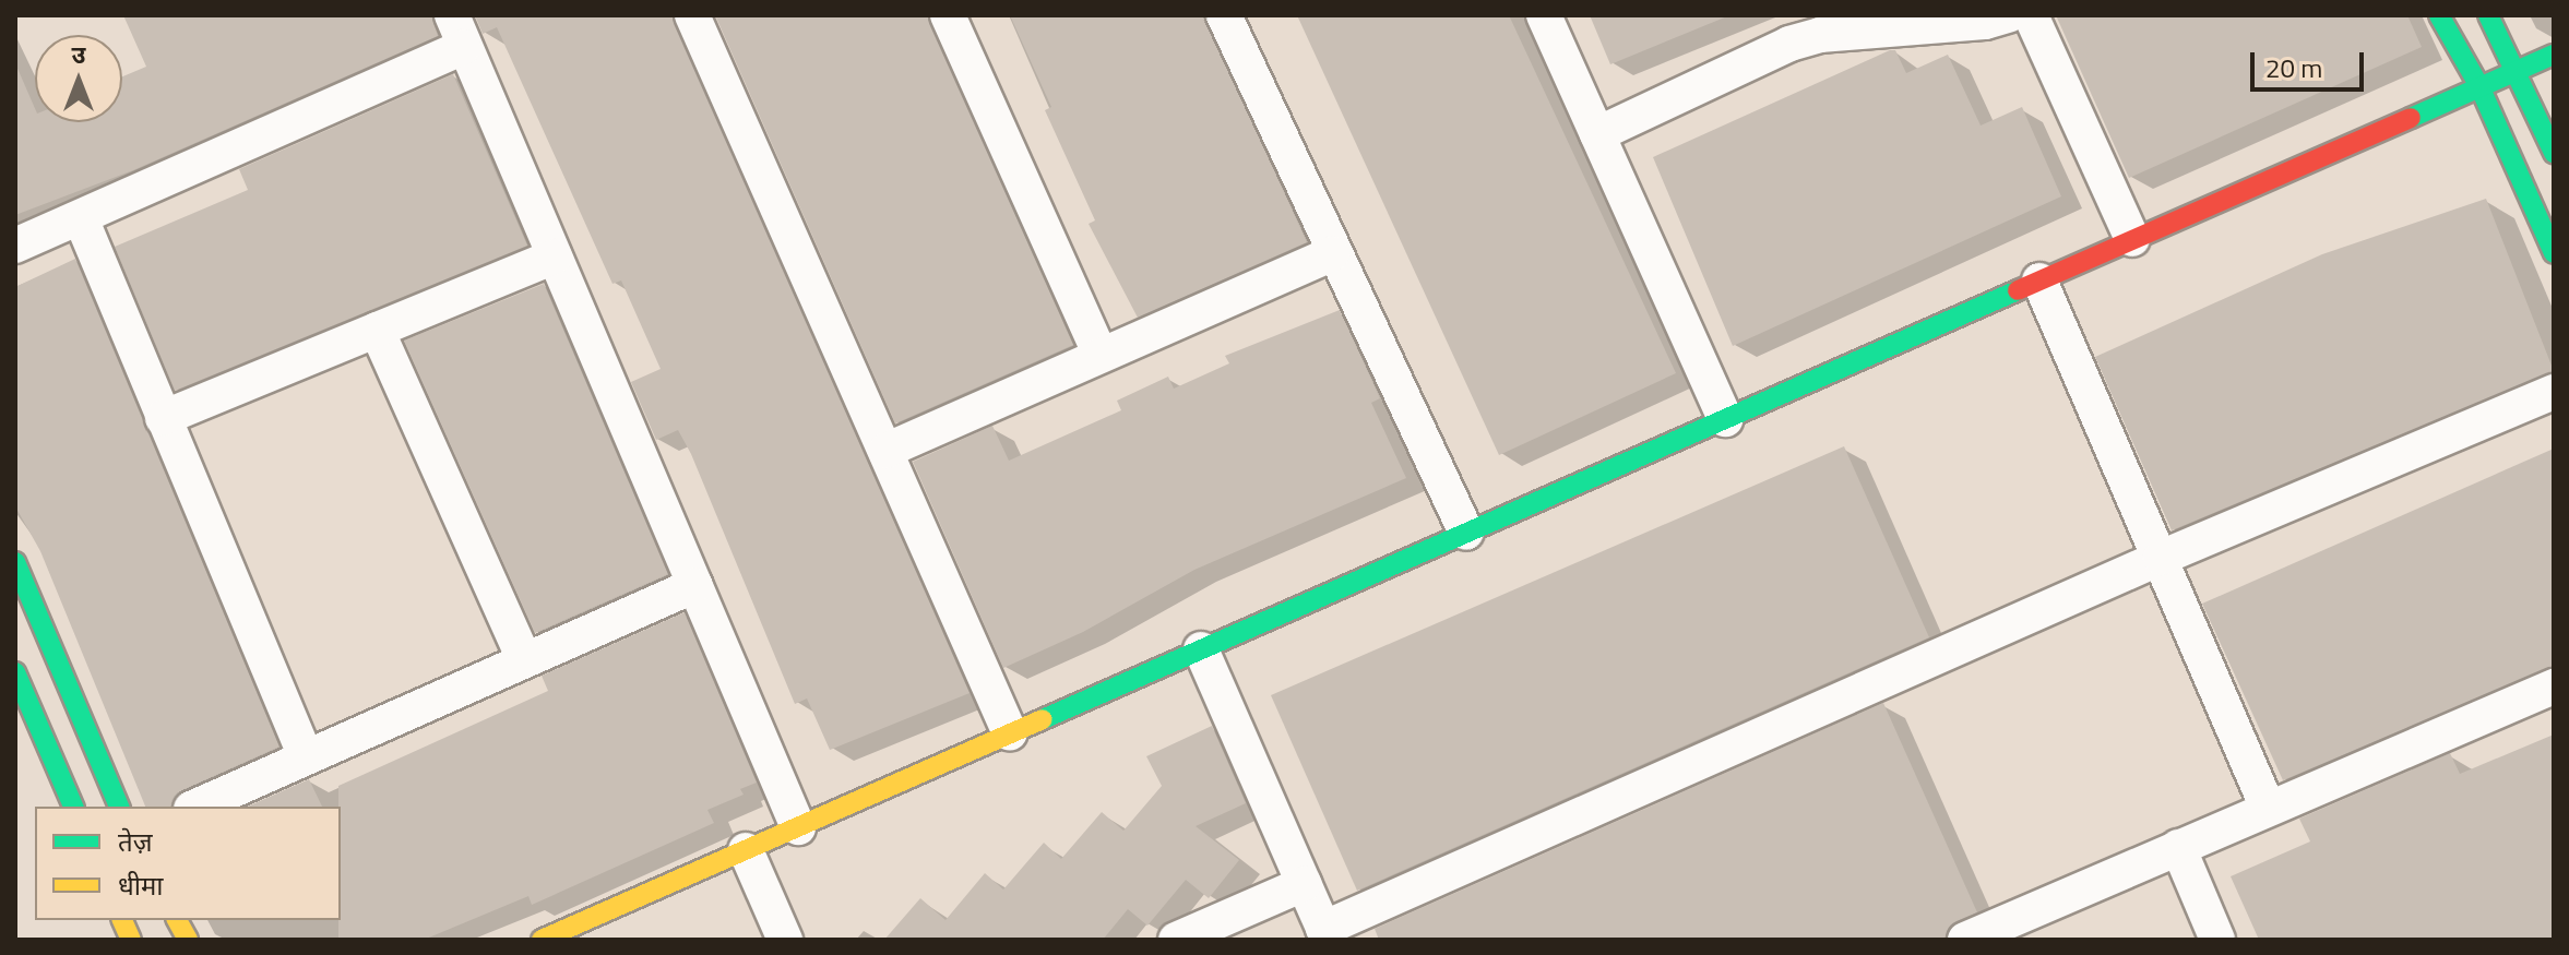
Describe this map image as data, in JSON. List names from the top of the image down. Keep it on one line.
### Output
{"legend":["तेज़","धीमा"],"scale_bar":"20 m","north":"top"}
